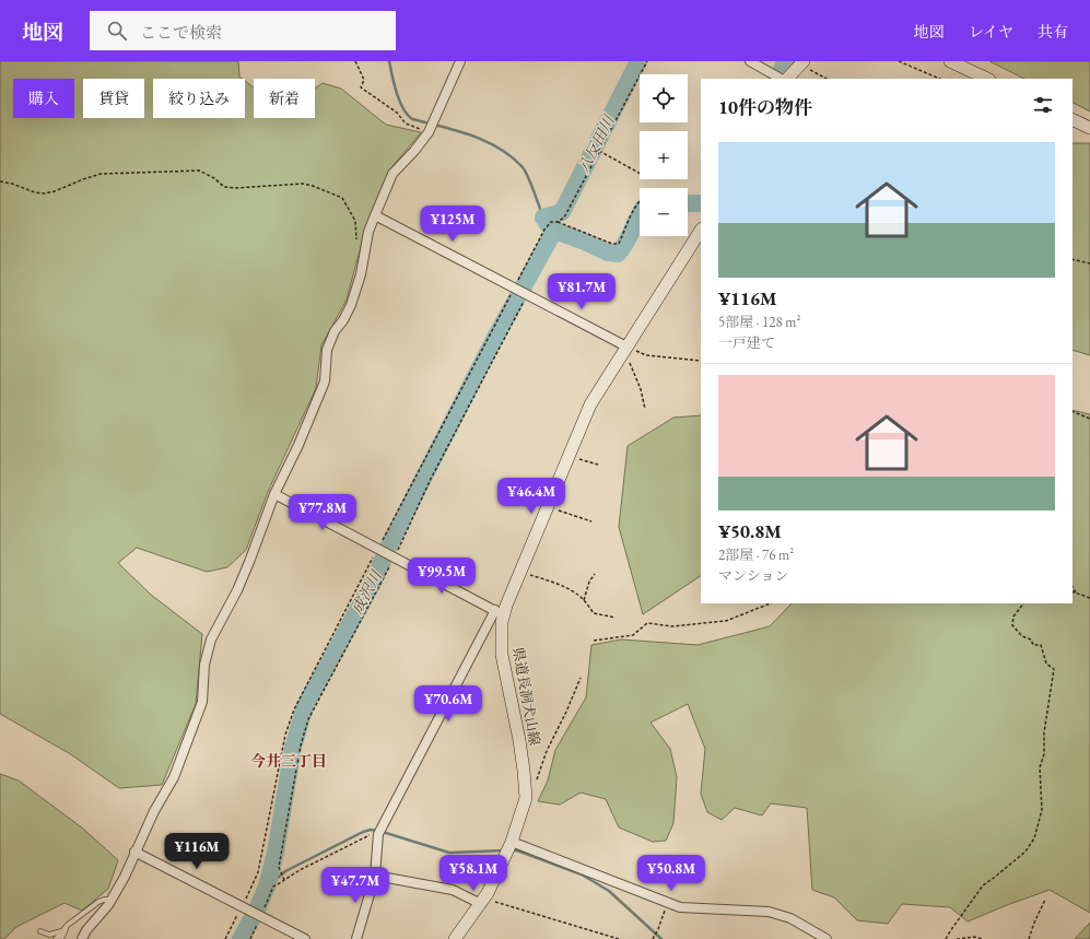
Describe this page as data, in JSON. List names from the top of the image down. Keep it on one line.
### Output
{"streets":{"main road":["県道長洞犬山線"]},"districts":["今井三丁目"],"water":["八反田川","成沢川"],"page":{"header":"地図","search":"ここで検索","nav":["地図","レイヤ","共有"],"map_buttons":["+","−"],"chip":["購入","賃貸","絞り込み","新着"],"heading":"10件の物件","list":[{"name":"¥116M","note":"5部屋 · 128 m² · 一戸建て"},{"name":"¥50.8M","note":"2部屋 · 76 m² · マンション"}],"price":["¥125M","¥81.7M","¥46.4M","¥77.8M","¥99.5M","¥70.6M","¥116M","¥58.1M","¥50.8M","¥47.7M"]}}
